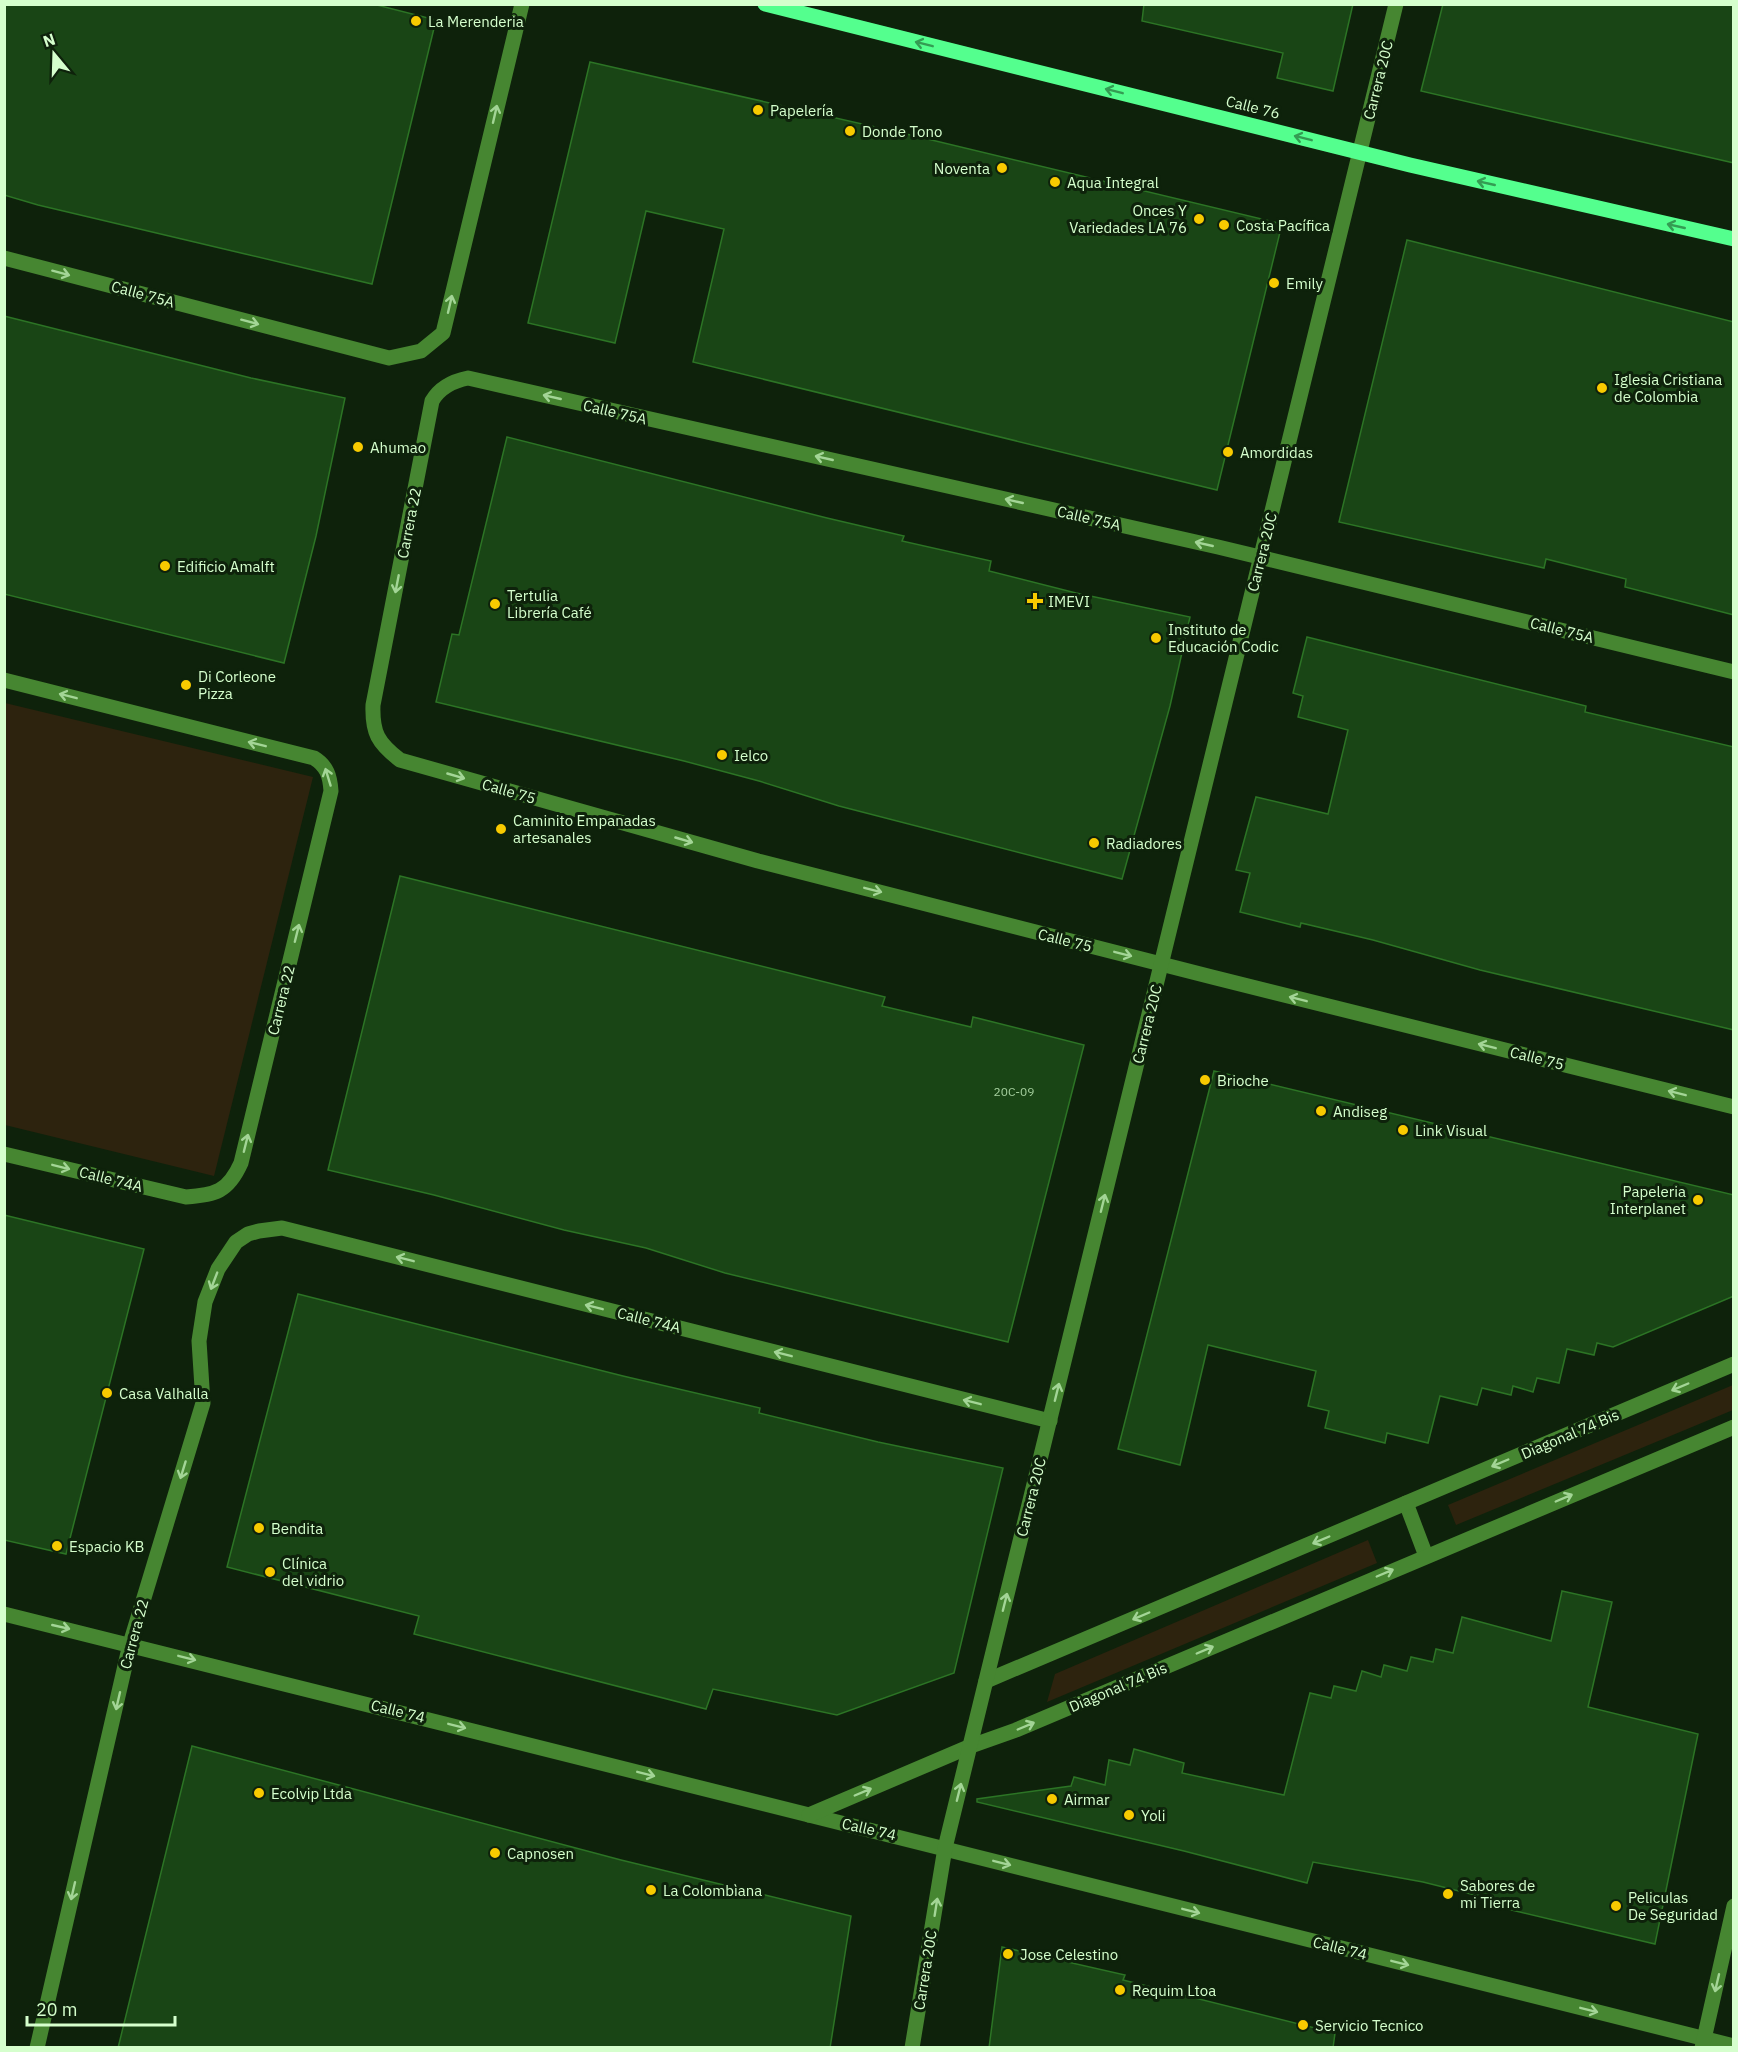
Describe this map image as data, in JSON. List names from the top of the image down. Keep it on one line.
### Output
{"streets":{"main road":["Calle 76"],"street":["Carrera 20C","Calle 75A","Carrera 22","Calle 75","Calle 74A","Diagonal 74 Bis","Calle 74"]},"crossings":[["Carrera 20C","Calle 76"],["Carrera 20C","Calle 75A"],["Carrera 20C","Calle 75"],["Carrera 20C","Calle 74A"],["Carrera 20C","Diagonal 74 Bis"],["Carrera 20C","Calle 74"],["Calle 75A","Carrera 22"],["Carrera 22","Calle 75"],["Carrera 22","Calle 74A"],["Carrera 22","Calle 74"],["Diagonal 74 Bis","Calle 74"]],"one_way":["Carrera 20C","Calle 76","Calle 74"],"places":{"other":["La Merenderia","Papelería","Donde Tono","Noventa","Aqua Integral","Onces Y Variedades LA 76","Costa Pacífica","Emily","Iglesia Cristiana de Colombia","Ahumao","Amordidas","Edificio Amalft","Tertulia Librería Café","Instituto de Educación Codic","Di Corleone Pizza","Ielco","Caminito Empanadas artesanales","Radiadores","Brioche","Andiseg","Link Visual","Papeleria Interplanet","Casa Valhalla","Bendita","Espacio KB","Clínica del vidrio","Ecolvip Ltda","Airmar","Yoli","Capnosen","La Colombìana","Sabores de mi Tierra","Peliculas De Seguridad","Jose Celestino","Requim Ltoa","Servicio Tecnico"],"health":["IMEVI"]},"house_numbers":["20C-09"],"scale_bar":"20 m","north":"top"}
